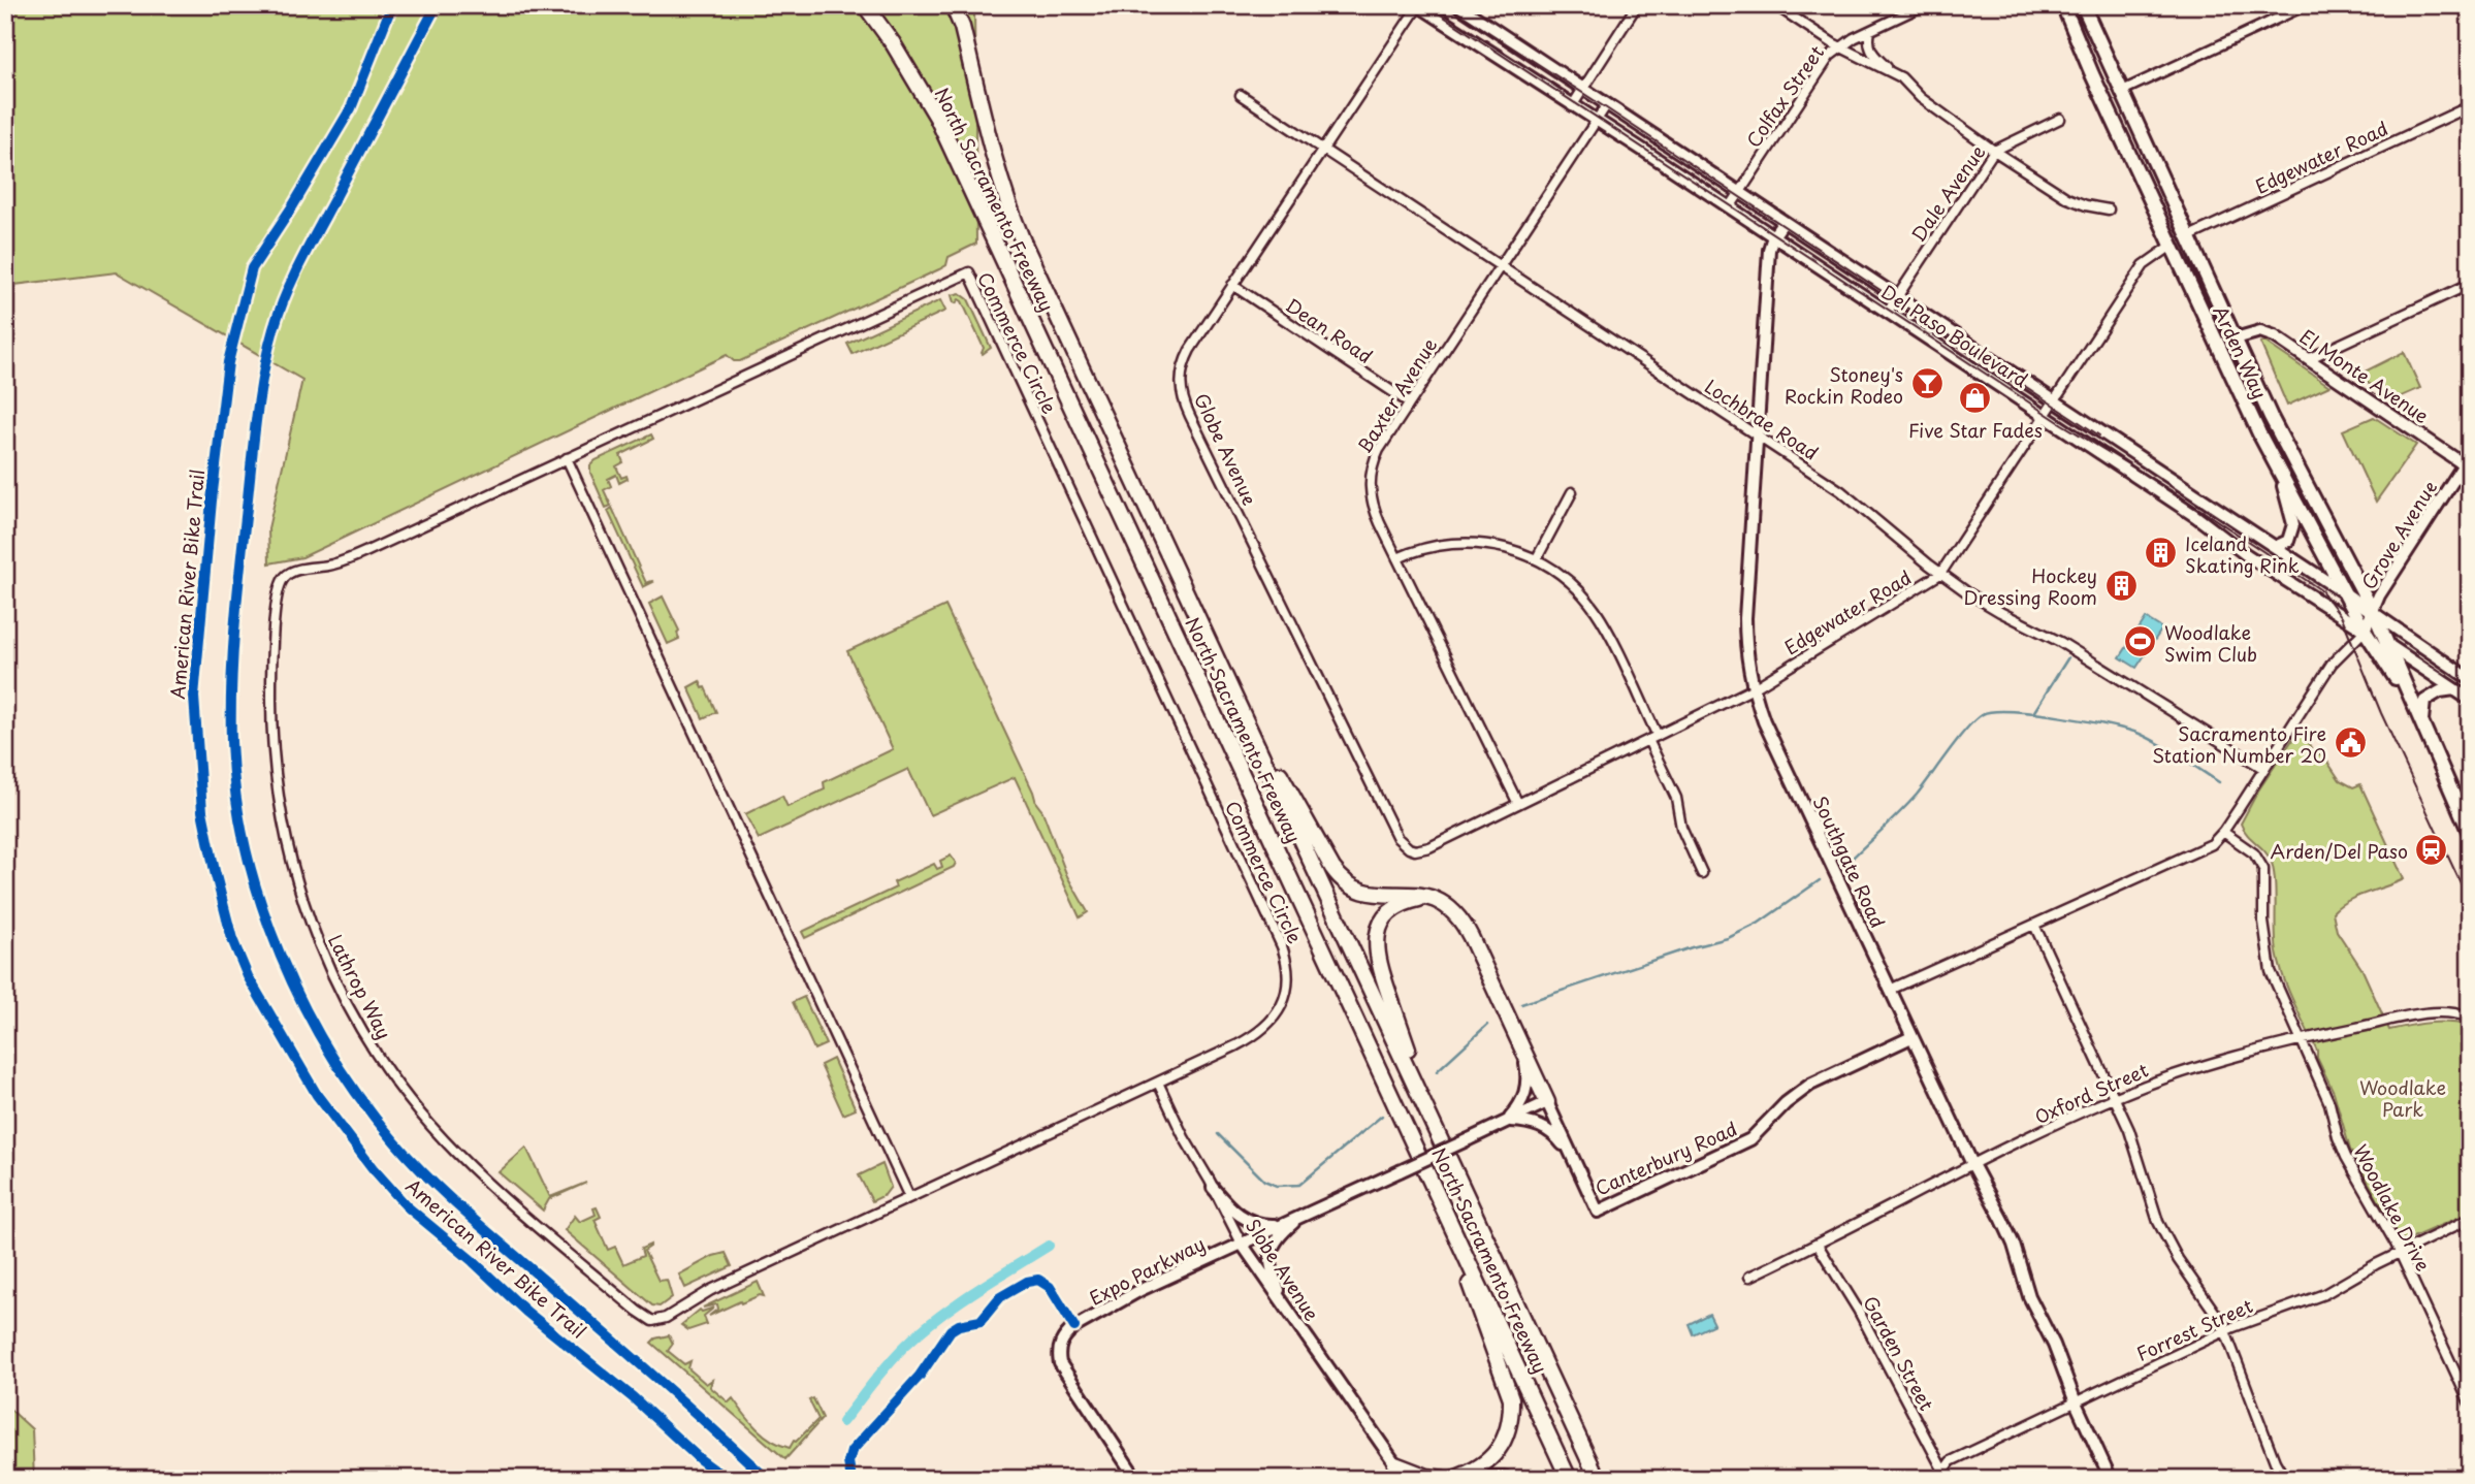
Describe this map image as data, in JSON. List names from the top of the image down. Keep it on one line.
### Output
{"streets":{"highway":["North Sacramento Freeway"],"main road":["Arden Way"],"street":["Colfax Street","Edgewater Road","Dale Avenue","Dean Road","Del Paso Boulevard","Commerce Circle","El Monte Avenue","Baxter Avenue","Lochbrae Road","Globe Avenue","Grove Avenue","Southgate Road","Lathrop Way","Oxford Street","Canterbury Road","Woodlake Drive","Slobe Avenue","Expo Parkway","Forrest Street","Garden Street"],"cycle path":["American River Bike Trail"]},"crossings":[["Colfax Street","Del Paso Boulevard"],["Edgewater Road","Del Paso Boulevard"],["Edgewater Road","Arden Way"],["Edgewater Road","Baxter Avenue"],["Edgewater Road","Lochbrae Road"],["Edgewater Road","Globe Avenue"],["Edgewater Road","Southgate Road"],["Dale Avenue","Del Paso Boulevard"],["Dean Road","Baxter Avenue"],["Dean Road","Globe Avenue"],["Del Paso Boulevard","Arden Way"],["Del Paso Boulevard","Baxter Avenue"],["Del Paso Boulevard","Globe Avenue"],["Del Paso Boulevard","Grove Avenue"],["Del Paso Boulevard","Southgate Road"],["Commerce Circle","Lathrop Way"],["Commerce Circle","Slobe Avenue"],["Arden Way","El Monte Avenue"],["Arden Way","Grove Avenue"],["El Monte Avenue","Grove Avenue"],["Baxter Avenue","Lochbrae Road"],["Lochbrae Road","Globe Avenue"],["Lochbrae Road","Southgate Road"],["Southgate Road","Oxford Street"],["Southgate Road","Canterbury Road"],["Southgate Road","Forrest Street"],["Oxford Street","Woodlake Drive"],["Oxford Street","Garden Street"],["Woodlake Drive","Forrest Street"],["Slobe Avenue","Expo Parkway"],["Forrest Street","Garden Street"]],"parks":["Woodlake Park"],"places":{"bar":["Stoney's Rockin Rodeo"],"shop":["Five Star Fades"],"building":["Iceland Skating Rink","Hockey Dressing Room"],"sports":["Woodlake Swim Club"],"public building":["Sacramento Fire Station Number 20"],"station":["Arden/Del Paso"]}}
